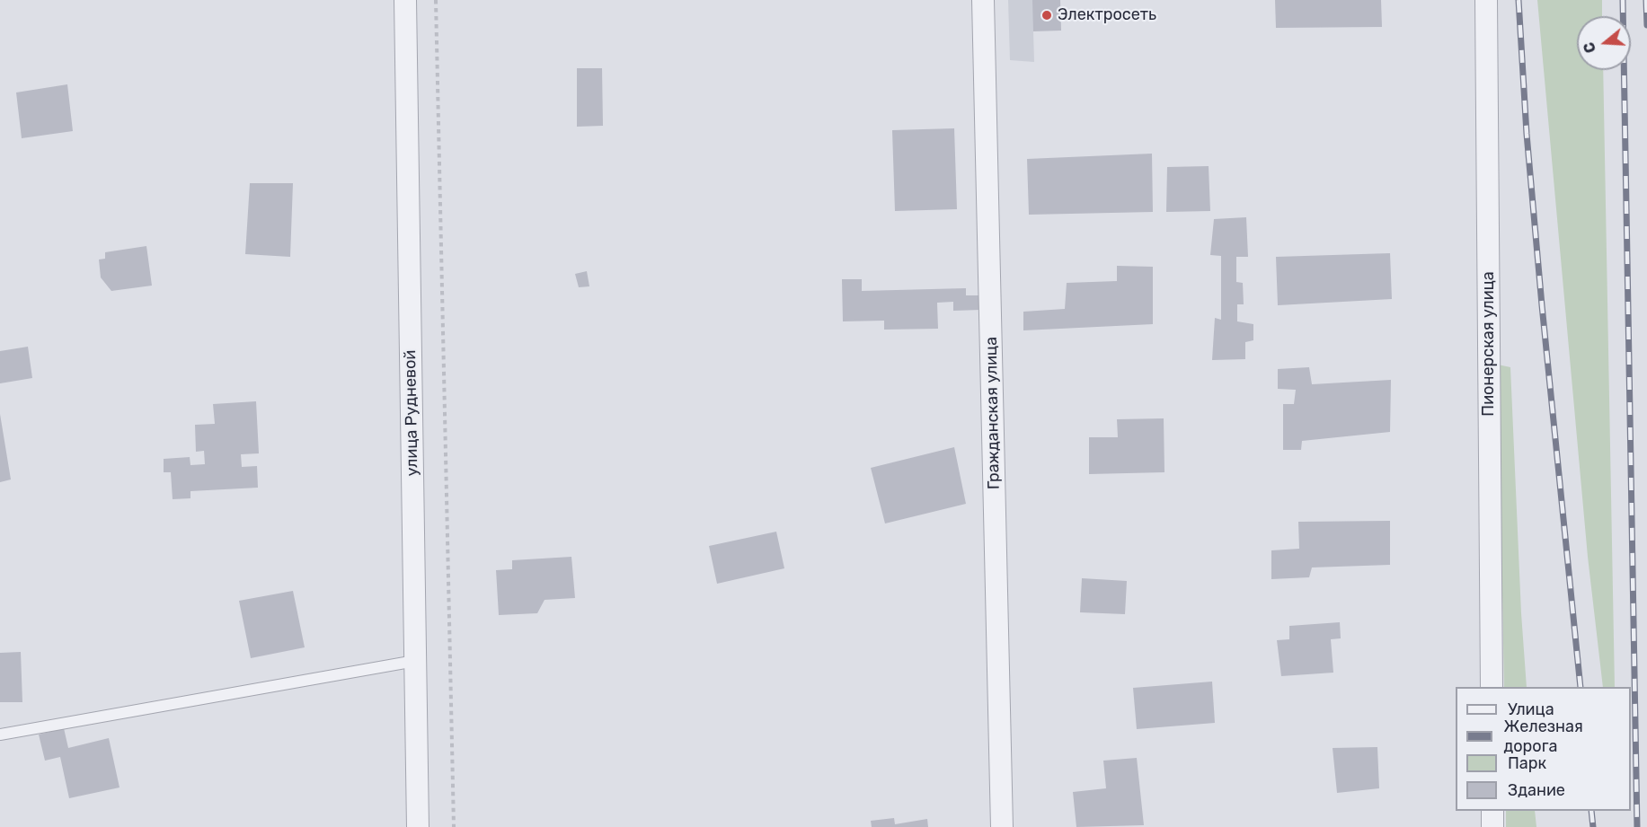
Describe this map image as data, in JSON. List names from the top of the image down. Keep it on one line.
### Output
{"streets":{"street":["Пионерская улица","улица Рудневой","Гражданская улица"]},"places":["Электросеть"],"legend":["Улица","Железная дорога","Парк","Здание"],"north":"left"}
